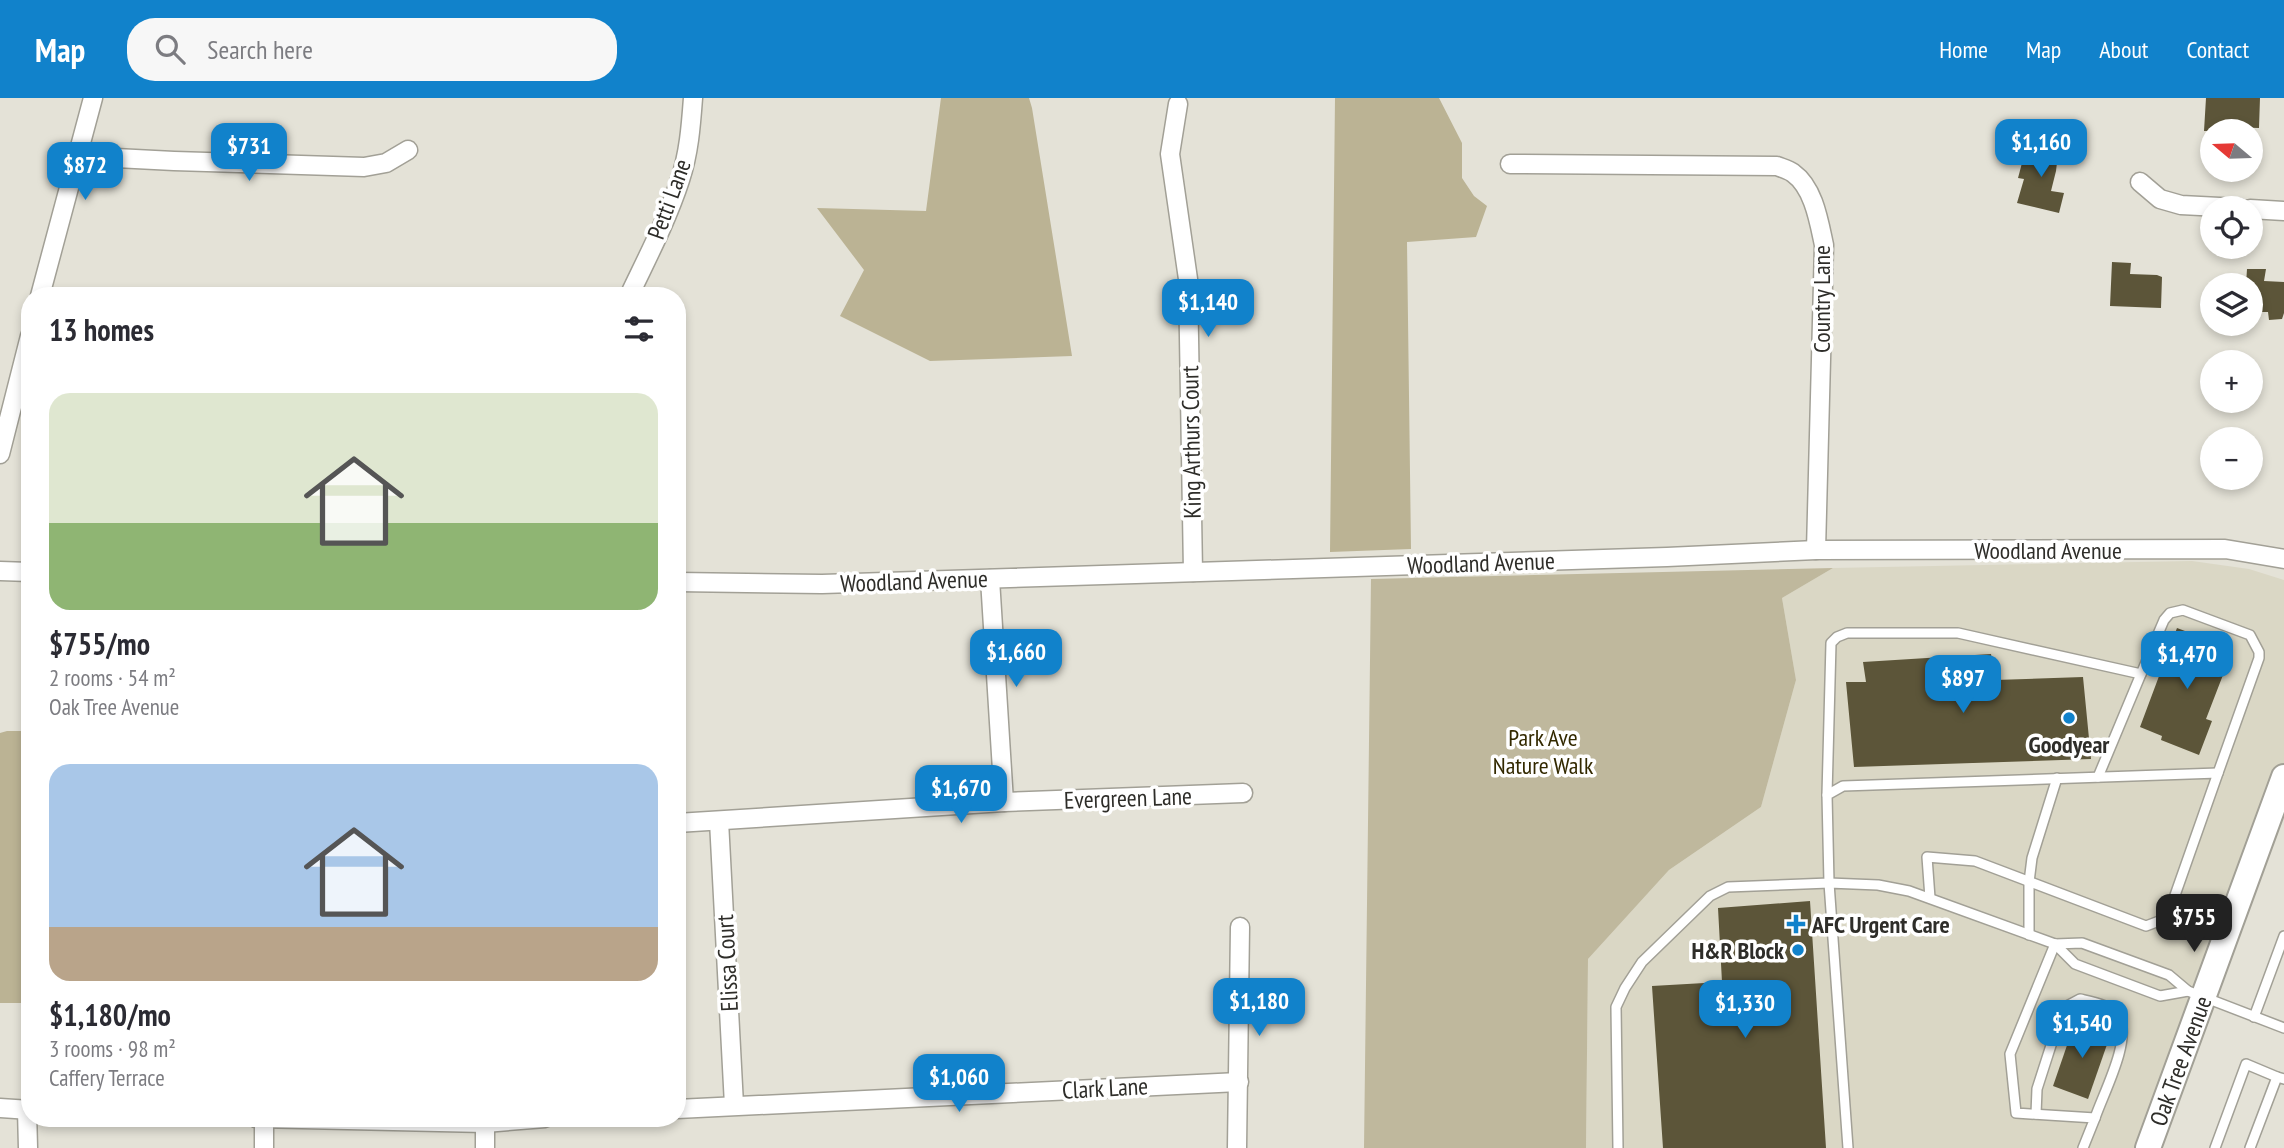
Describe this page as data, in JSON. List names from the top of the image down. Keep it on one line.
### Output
{"streets":{"main road":["Oak Tree Avenue"],"street":["Petti Lane","Country Lane","King Arthurs Court","Woodland Avenue","Evergreen Lane","Elissa Court","Clark Lane"]},"crossings":[["Country Lane","Woodland Avenue"],["King Arthurs Court","Woodland Avenue"],["Evergreen Lane","Elissa Court"],["Elissa Court","Clark Lane"]],"parks":["Park Ave Nature Walk"],"places":{"other":["Goodyear","H&R Block"],"health":["AFC Urgent Care"]},"north":"left","page":{"header":"Map","search":"Search here","nav":["Home","Map","About","Contact"],"map_buttons":["+","−"],"price":["$1,160","$731","$872","$1,140","$1,660","$1,470","$897","$1,670","$755","$1,180","$1,330","$1,540","$1,060"],"heading":"13 homes","list":[{"name":"$755/mo","note":"2 rooms · 54 m² · Oak Tree Avenue"},{"name":"$1,180/mo","note":"3 rooms · 98 m² · Caffery Terrace"}]}}
